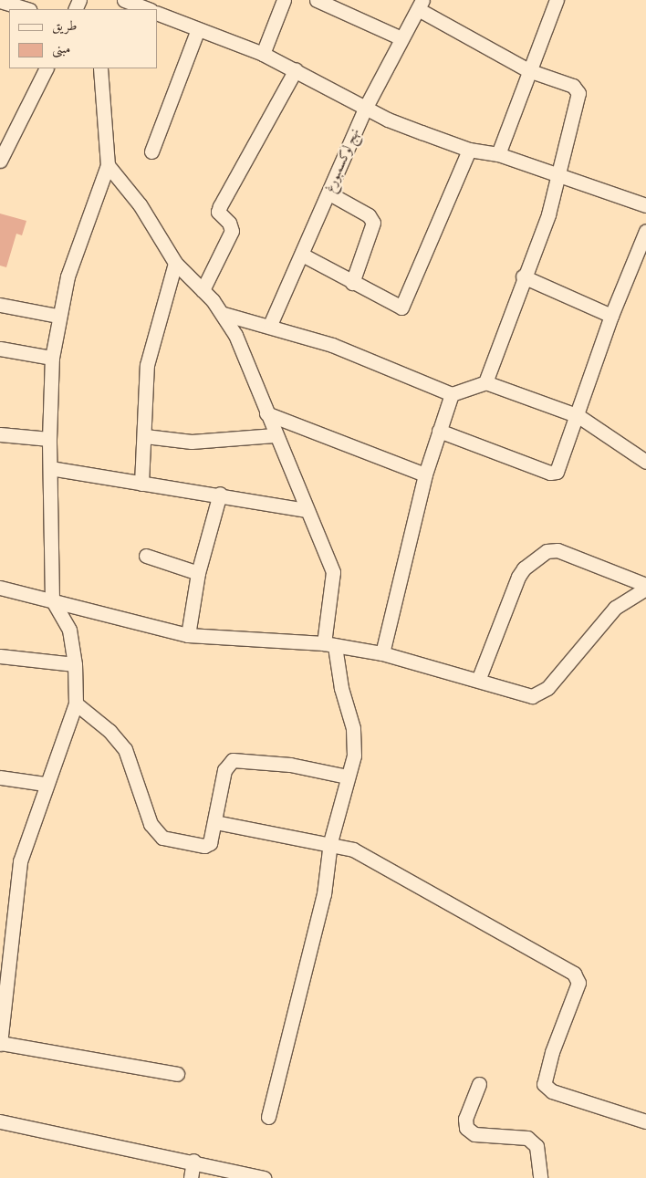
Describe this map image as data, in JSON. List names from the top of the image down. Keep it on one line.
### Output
{"streets":{"street":["نهج لوكسمبورغ"]},"legend":["طريق","مبنى"]}
